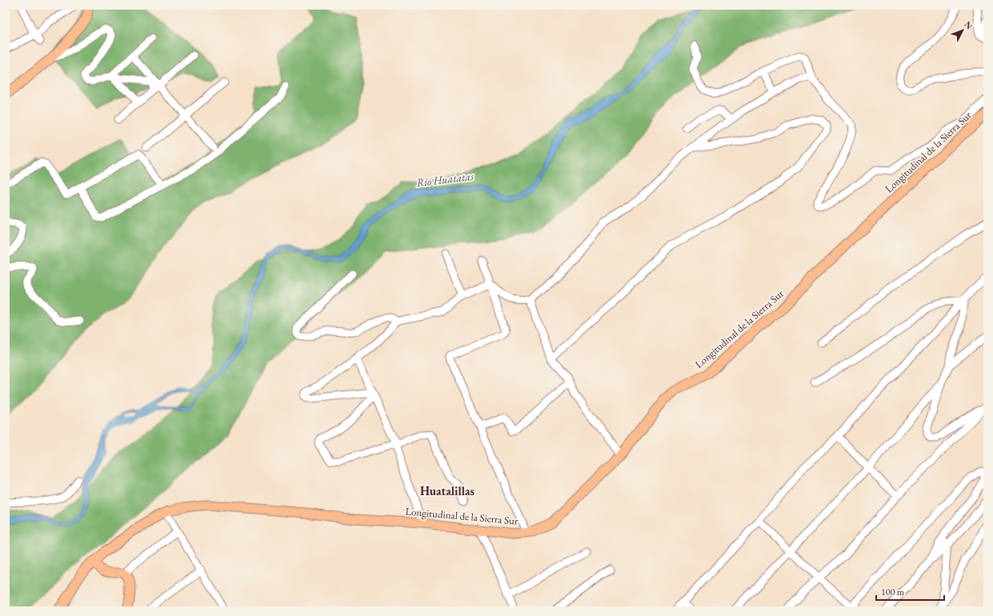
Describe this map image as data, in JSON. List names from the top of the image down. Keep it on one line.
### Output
{"streets":{"main road":["Longitudinal de la Sierra Sur"]},"districts":["Huatalillas"],"water":["Rio Huatatas"],"scale_bar":"100 m","north":"top right"}
